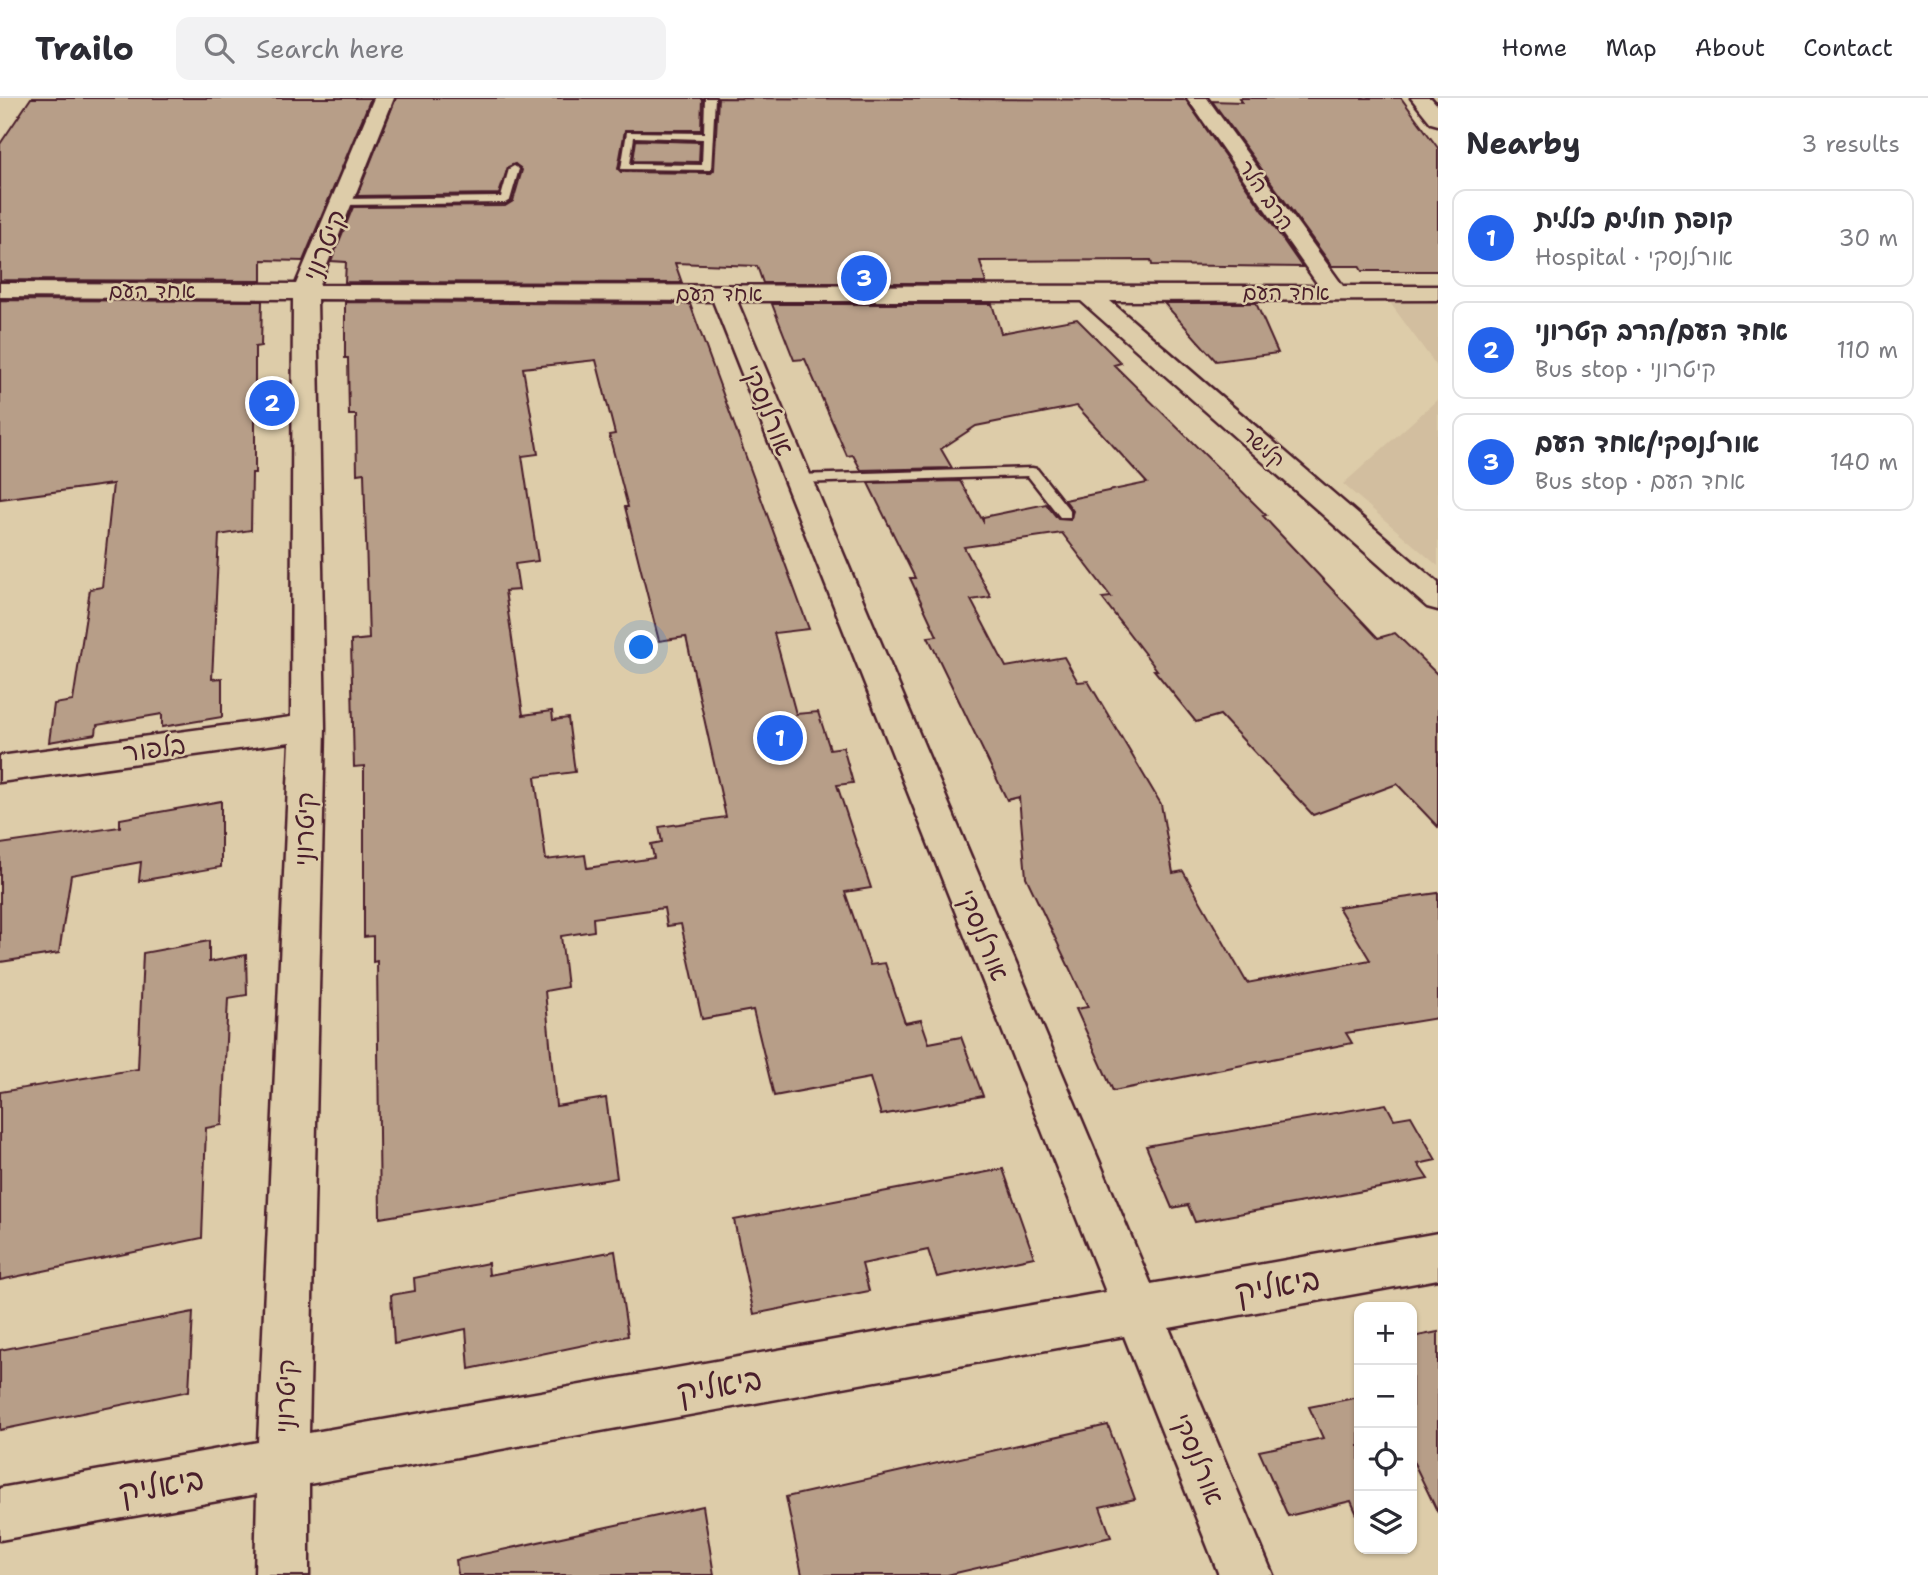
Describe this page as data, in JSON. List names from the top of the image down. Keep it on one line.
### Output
{"streets":{"street":["הרב הלר","קיטרוני","אחד העם","אורלנסקי","קלישר","בלפור","ביאליק"]},"crossings":[["הרב הלר","אחד העם"],["קיטרוני","אחד העם"],["קיטרוני","בלפור"],["קיטרוני","ביאליק"],["אחד העם","אורלנסקי"],["אחד העם","קלישר"],["אורלנסקי","ביאליק"]],"page":{"header":"Trailo","search":"Search here","nav":["Home","Map","About","Contact"],"heading":["Nearby","3 results"],"list":[{"mark":"1","name":"קופת חולים כללית","note":"Hospital · אורלנסקי","value":"30 m"},{"mark":"2","name":"אחד העם/הרב קטרוני","note":"Bus stop · קיטרוני","value":"110 m"},{"mark":"3","name":"אורלנסקי/אחד העם","note":"Bus stop · אחד העם","value":"140 m"}],"pins":["3","2","1"],"map_buttons":["+","−"]}}
